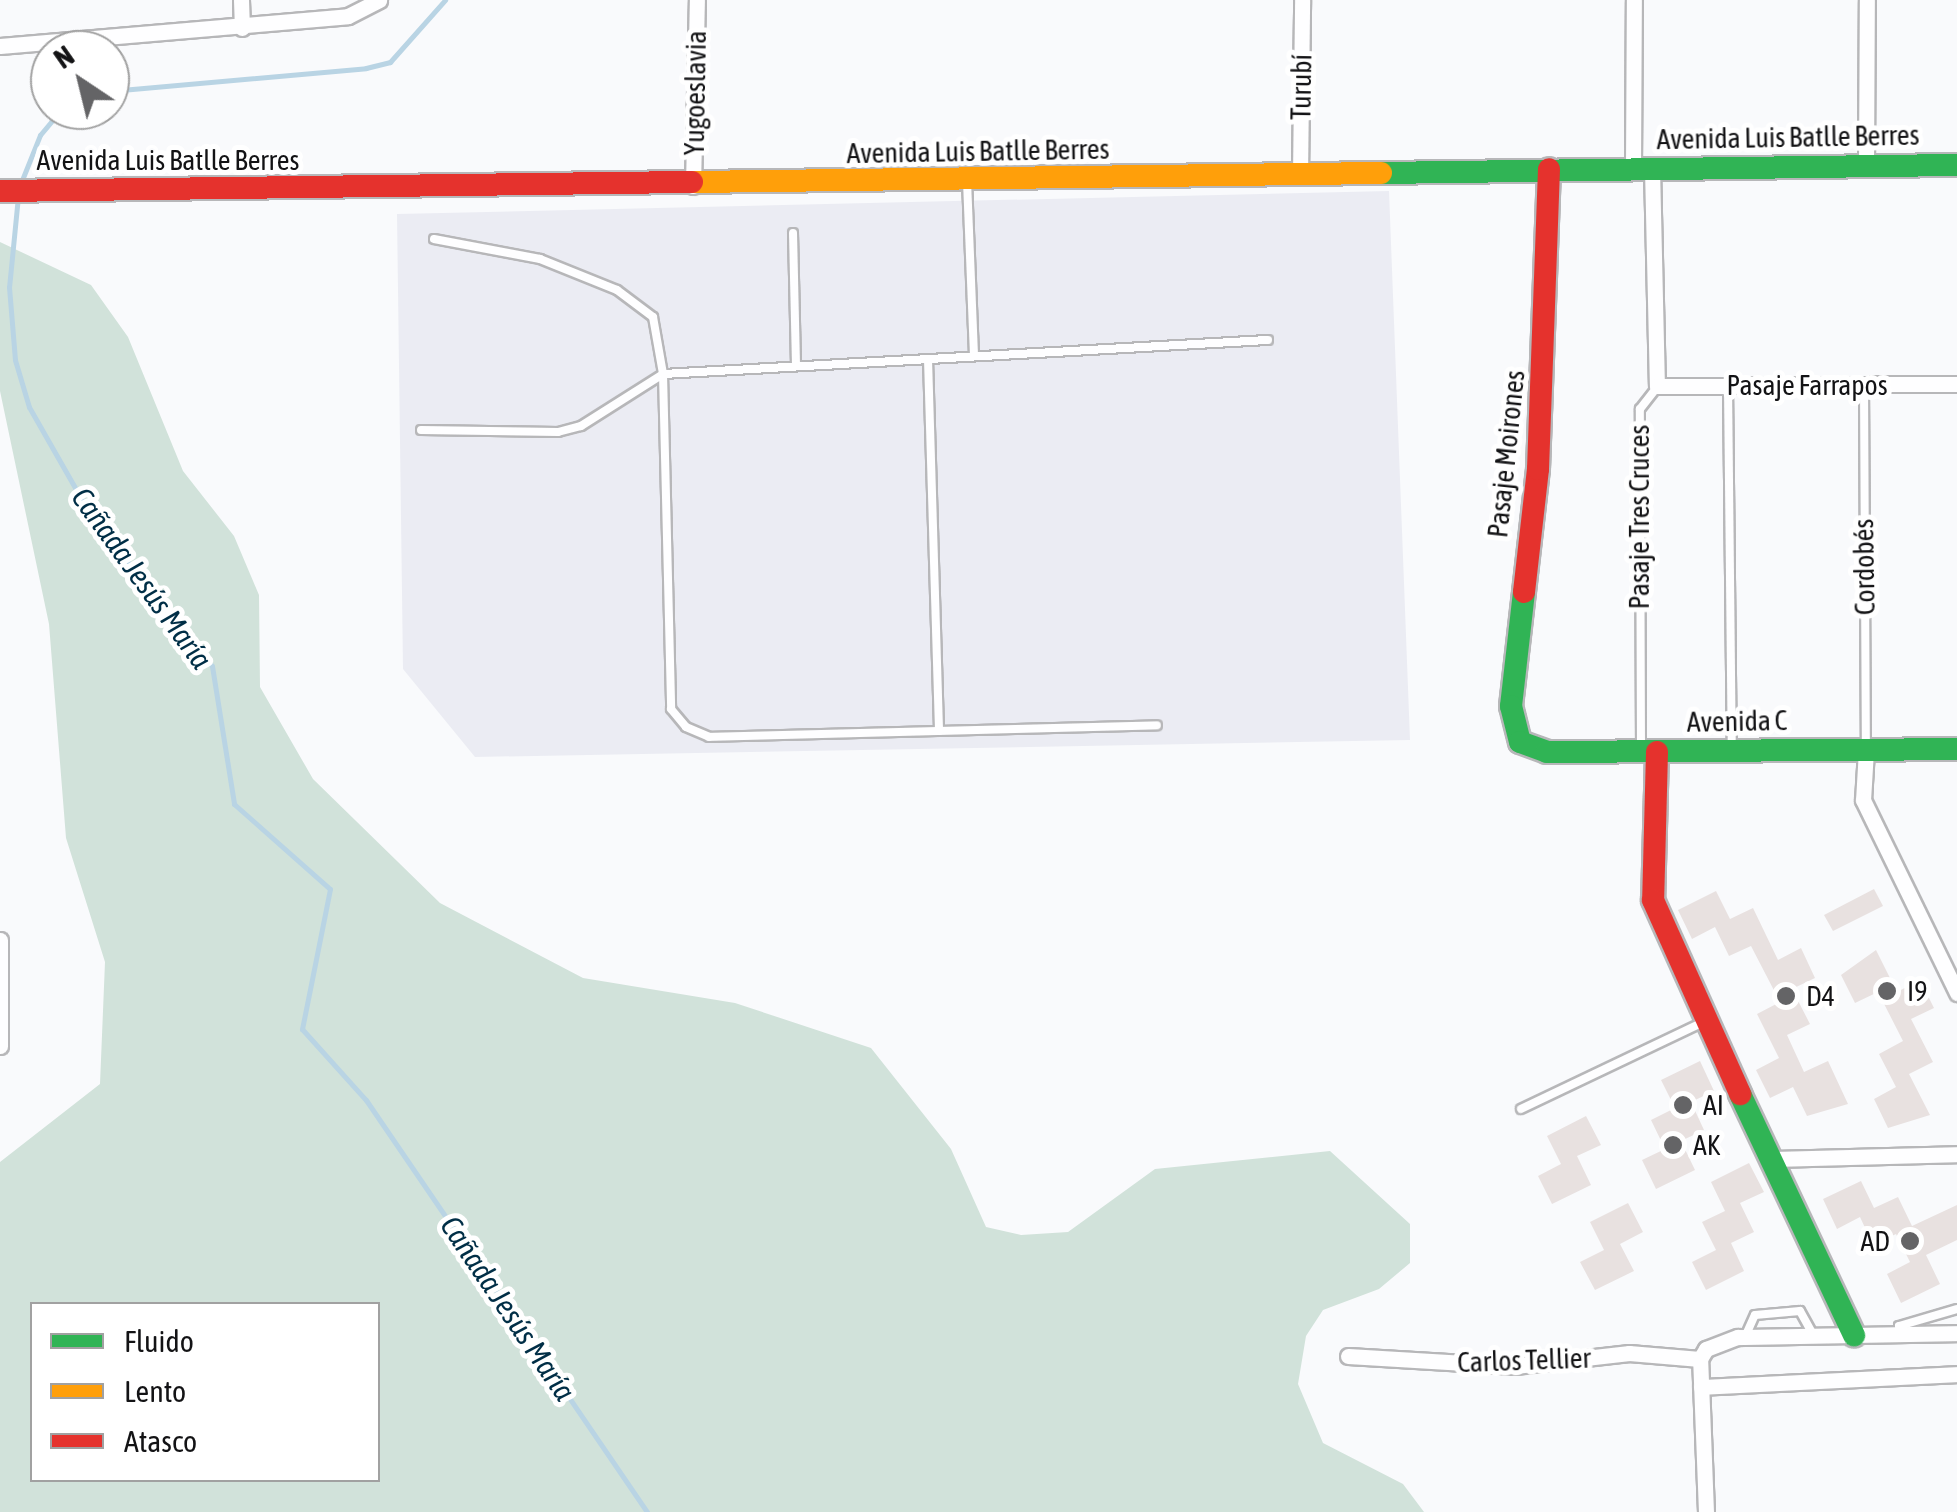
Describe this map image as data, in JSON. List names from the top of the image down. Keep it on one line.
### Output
{"streets":{"main road":["Avenida Luis Batlle Berres","Pasaje Moirones","Avenida C"],"street":["Turubí","Yugoeslavia","Pasaje Farrapos","Pasaje Tres Cruces","Carlos Tellier"],"lane":["Cordobés"]},"crossings":[["Turubí","Avenida Luis Batlle Berres"],["Yugoeslavia","Avenida Luis Batlle Berres"],["Avenida Luis Batlle Berres","Pasaje Moirones"],["Avenida Luis Batlle Berres","Pasaje Tres Cruces"],["Pasaje Farrapos","Pasaje Tres Cruces"],["Pasaje Farrapos","Cordobés"],["Pasaje Moirones","Avenida C"],["Pasaje Tres Cruces","Avenida C"],["Cordobés","Avenida C"]],"water":["Cañada Jesús María"],"places":["I9","D4","AI","AK","AD"],"legend":["Fluido","Lento","Atasco"],"north":"top left"}
